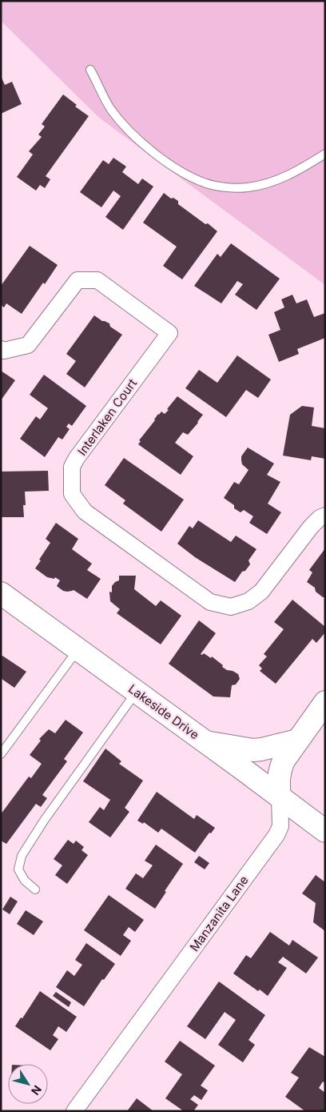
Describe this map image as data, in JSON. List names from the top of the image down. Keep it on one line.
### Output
{"streets":{"main road":["Lakeside Drive","Manzanita Lane"],"street":["Interlaken Court"]},"crossings":[["Lakeside Drive","Manzanita Lane"]],"north":"bottom right"}
